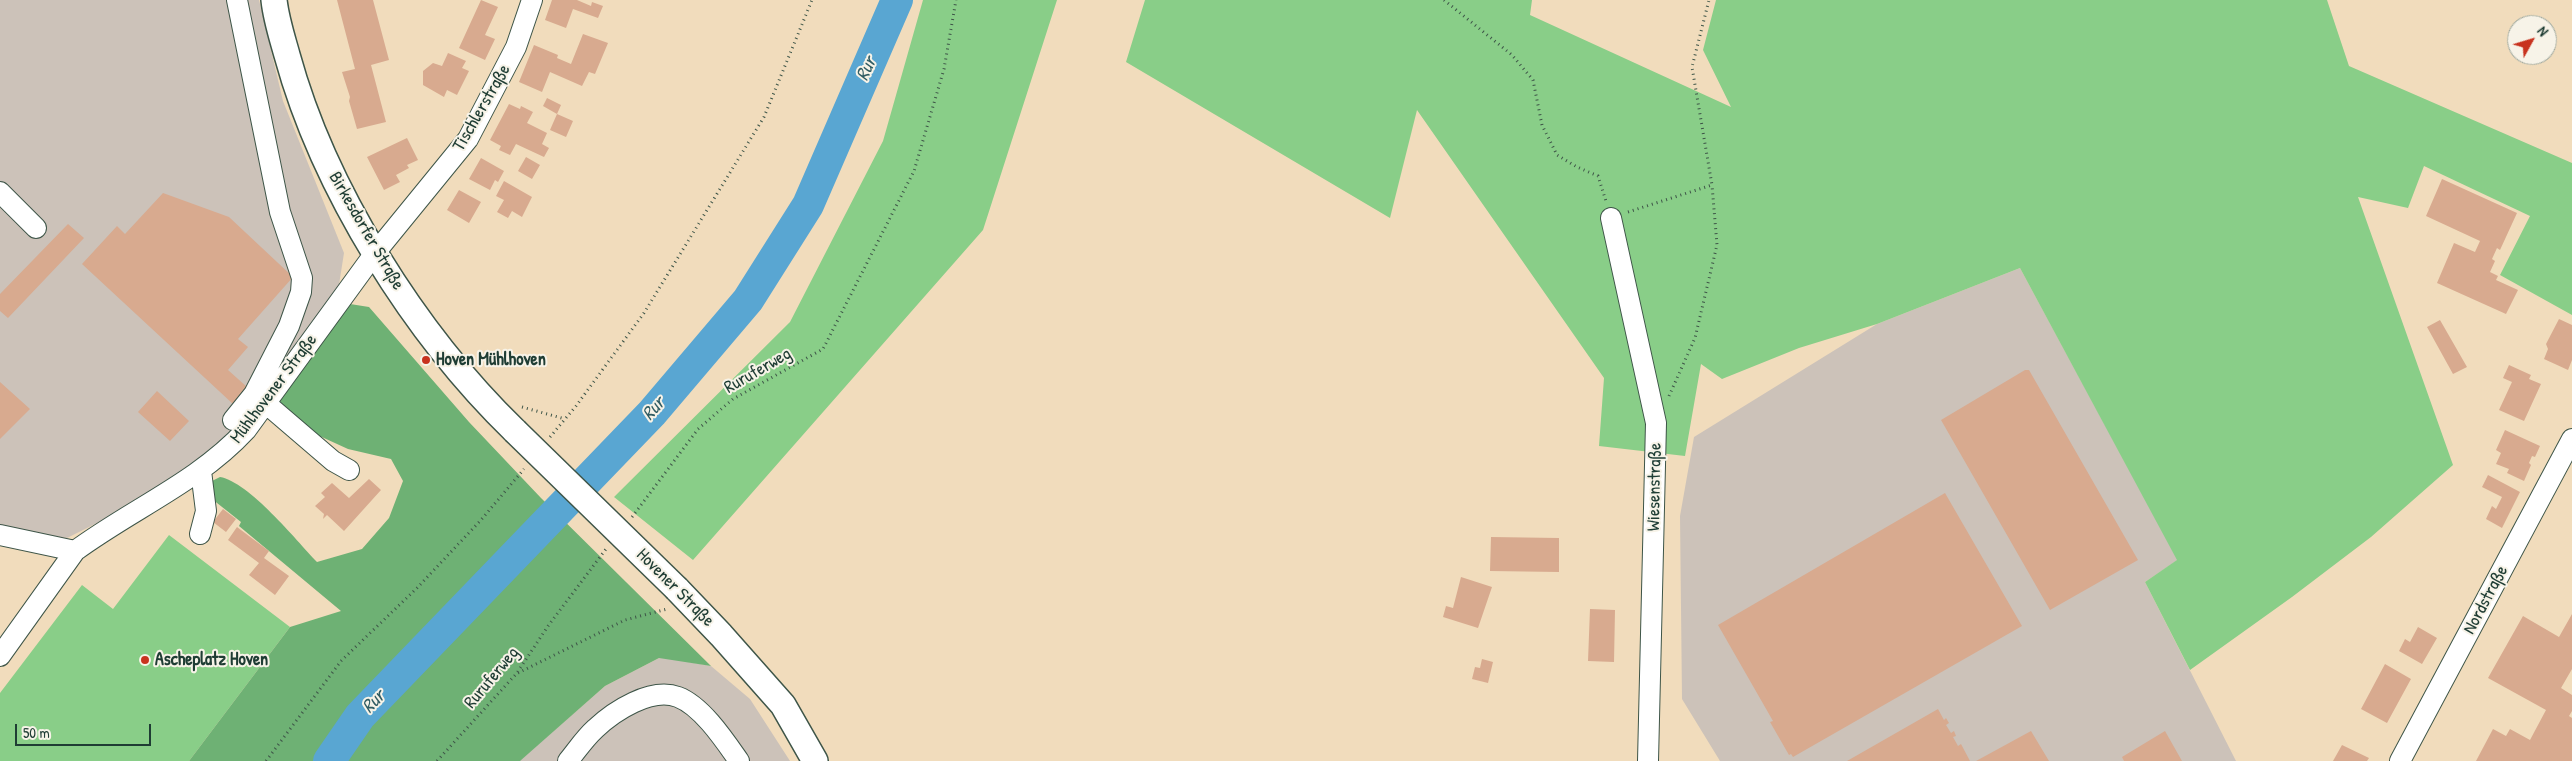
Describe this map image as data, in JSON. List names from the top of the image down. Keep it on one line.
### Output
{"streets":{"main road":["Birkesdorfer Straße","Hovener Straße"],"street":["Tischlerstraße","Mühlhovener Straße","Wiesenstraße","Nordstraße"],"path":["Ruruferweg"]},"crossings":[["Tischlerstraße","Birkesdorfer Straße"],["Tischlerstraße","Mühlhovener Straße"],["Birkesdorfer Straße","Mühlhovener Straße"],["Birkesdorfer Straße","Hovener Straße"]],"water":["Rur"],"places":["Hoven Mühlhoven","Ascheplatz Hoven"],"scale_bar":"50 m","north":"top right"}
